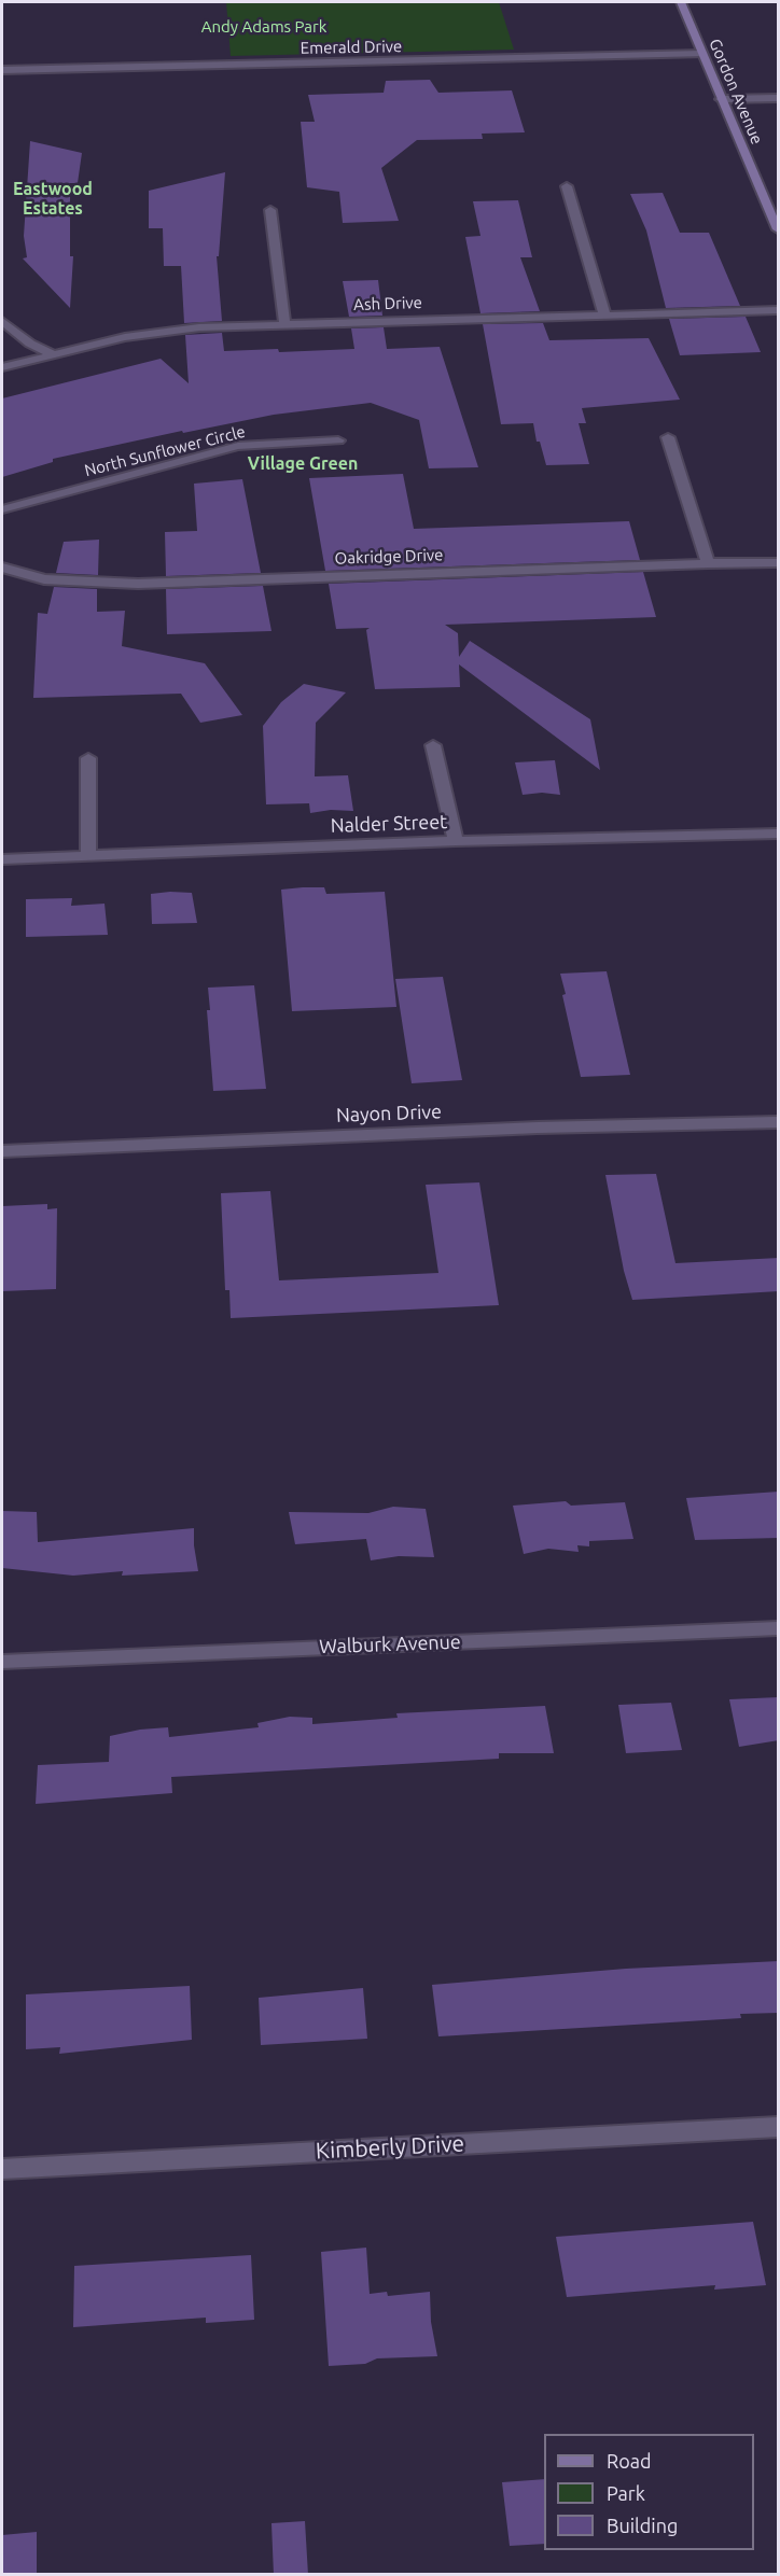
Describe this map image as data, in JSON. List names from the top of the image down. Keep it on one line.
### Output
{"streets":{"main road":["Gordon Avenue"],"street":["Emerald Drive","Ash Drive","North Sunflower Circle","Oakridge Drive","Nalder Street","Nayon Drive","Walburk Avenue","Kimberly Drive"]},"crossings":[["Emerald Drive","Gordon Avenue"]],"districts":["Eastwood Estates","Village Green"],"parks":["Andy Adams Park"],"legend":["Road","Park","Building"]}
